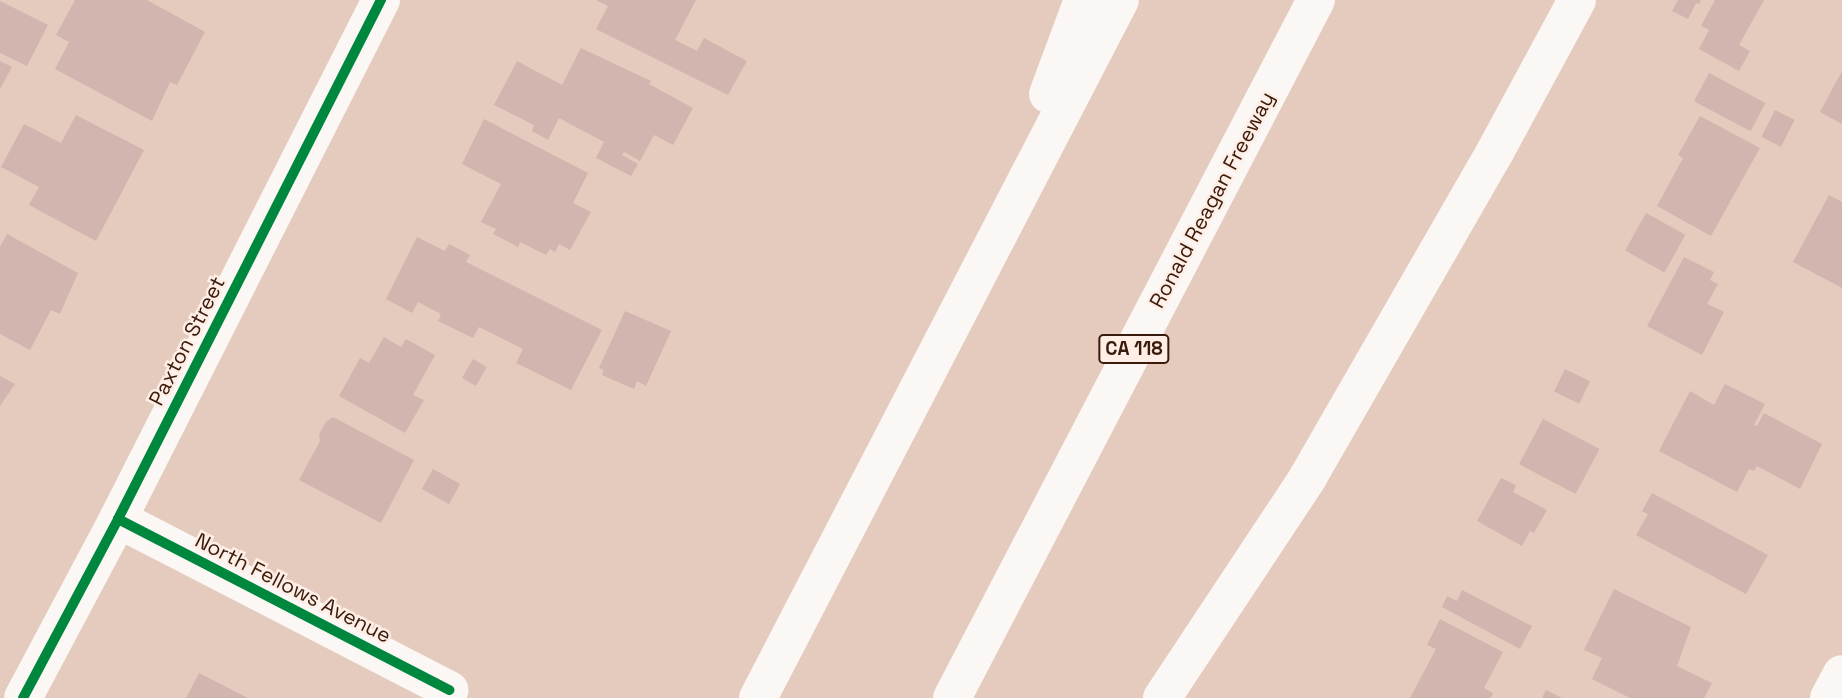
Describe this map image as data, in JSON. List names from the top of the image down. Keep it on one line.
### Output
{"streets":{"main road":["Ronald Reagan Freeway","Paxton Street","CA 118","North Fellows Avenue"]},"crossings":[["Paxton Street","North Fellows Avenue"]]}
